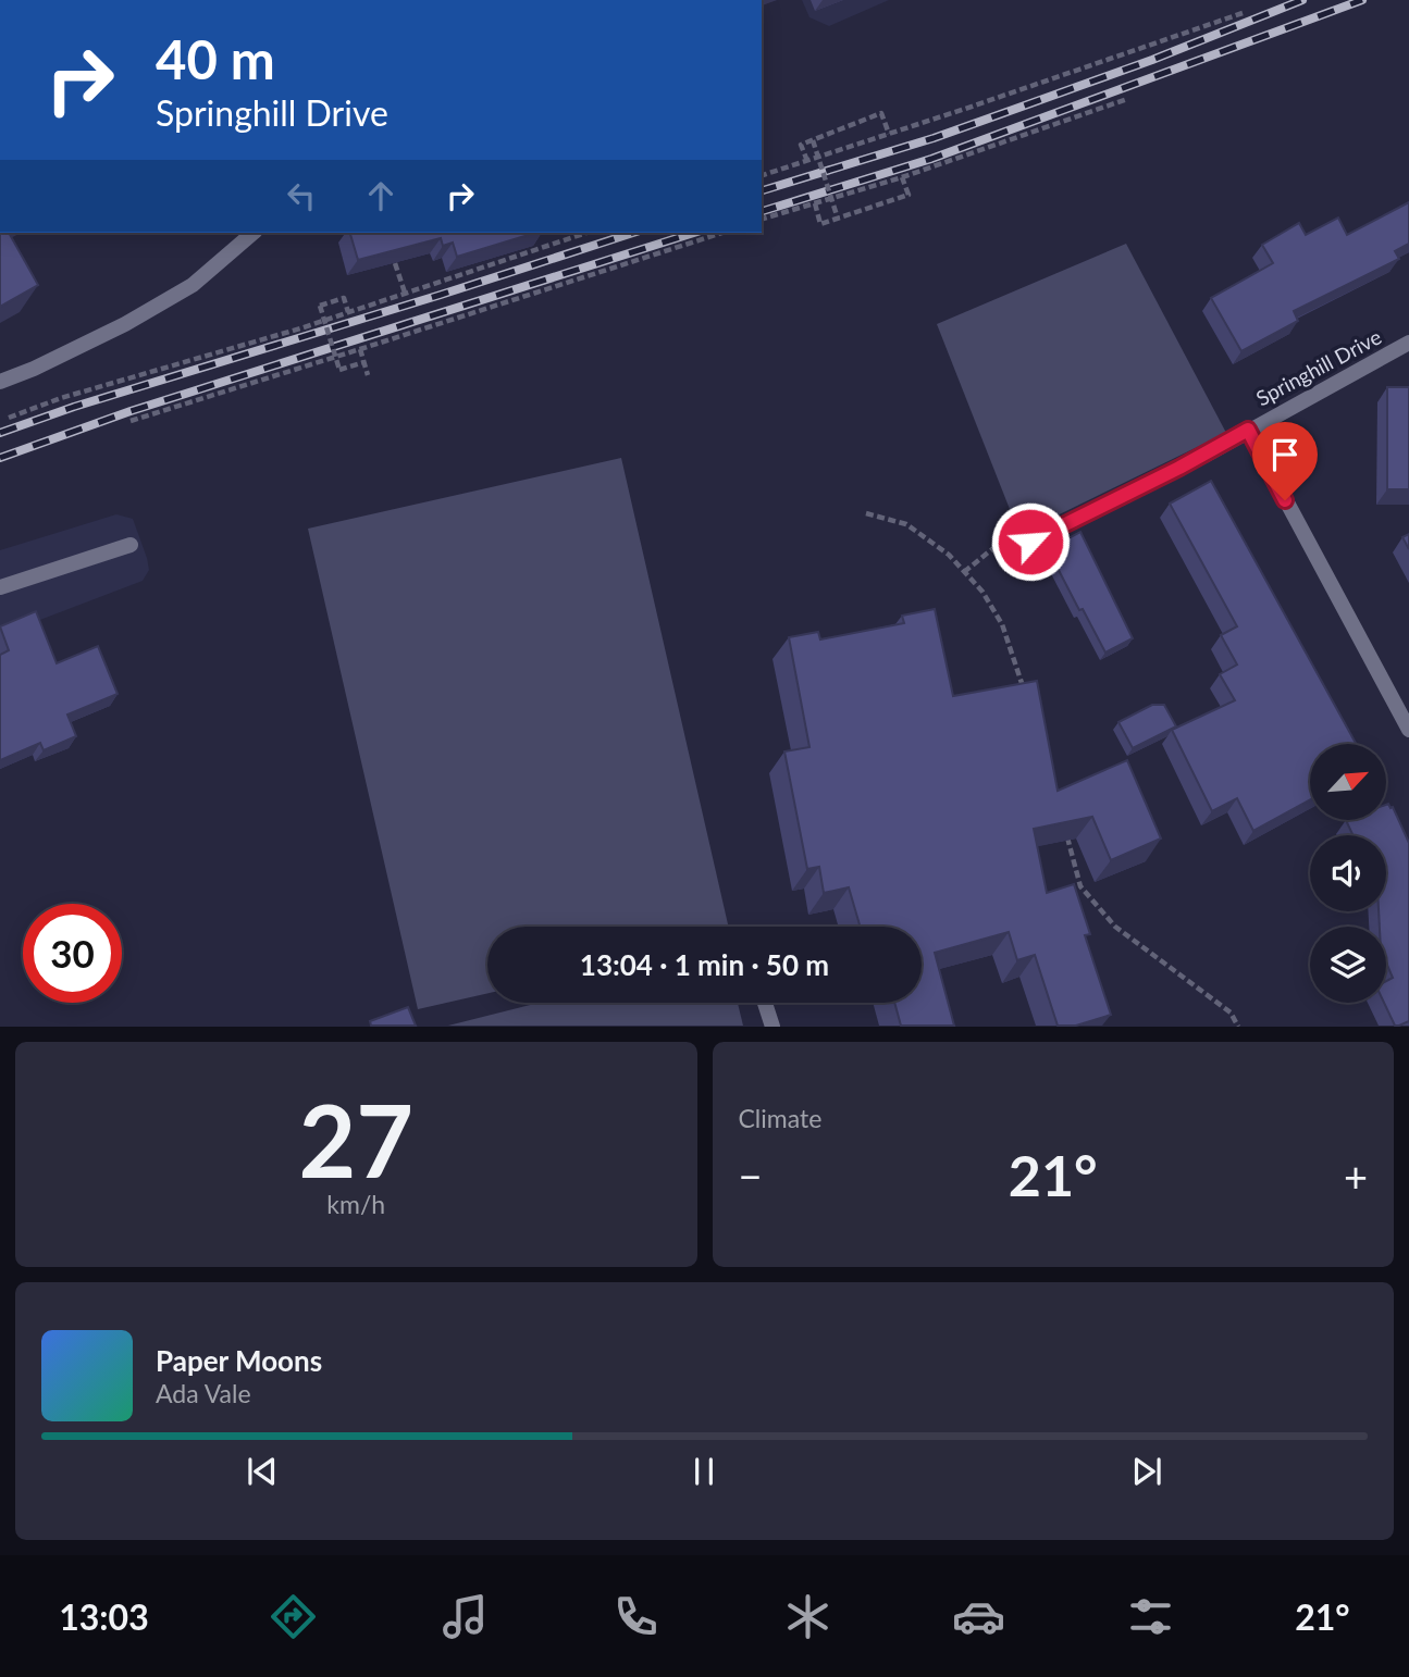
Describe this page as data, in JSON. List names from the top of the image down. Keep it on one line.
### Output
{"streets":{"street":["Springhill Drive"]},"north":"top right","page":{"turn":["40 m","Springhill Drive"],"limit":"30","trip":"13:04 · 1 min · 50 m","tile":[["27","km/h"],"Climate"],"heat":["−","21°","+"],"song":["Paper Moons","Ada Vale"],"tabs":["13:03","21°"]}}
